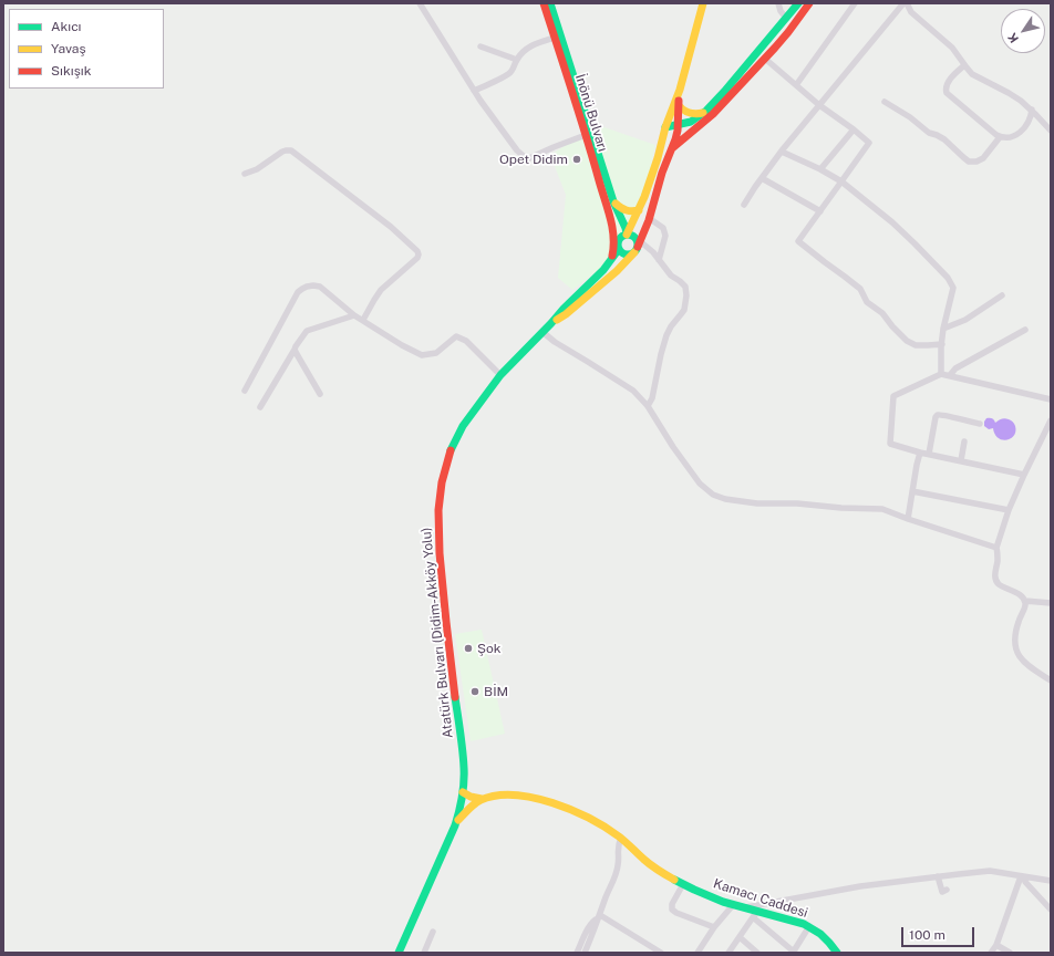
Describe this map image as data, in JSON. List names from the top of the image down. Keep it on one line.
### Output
{"streets":{"main road":["İnönü Bulvarı","Atatürk Bulvarı (Didim-Akköy Yolu)","Kamacı Caddesi"]},"crossings":[["Atatürk Bulvarı (Didim-Akköy Yolu)","Kamacı Caddesi"]],"places":["Opet Didim","Şok","BİM"],"legend":["Akıcı","Yavaş","Sıkışık"],"scale_bar":"100 m","north":"bottom left"}
